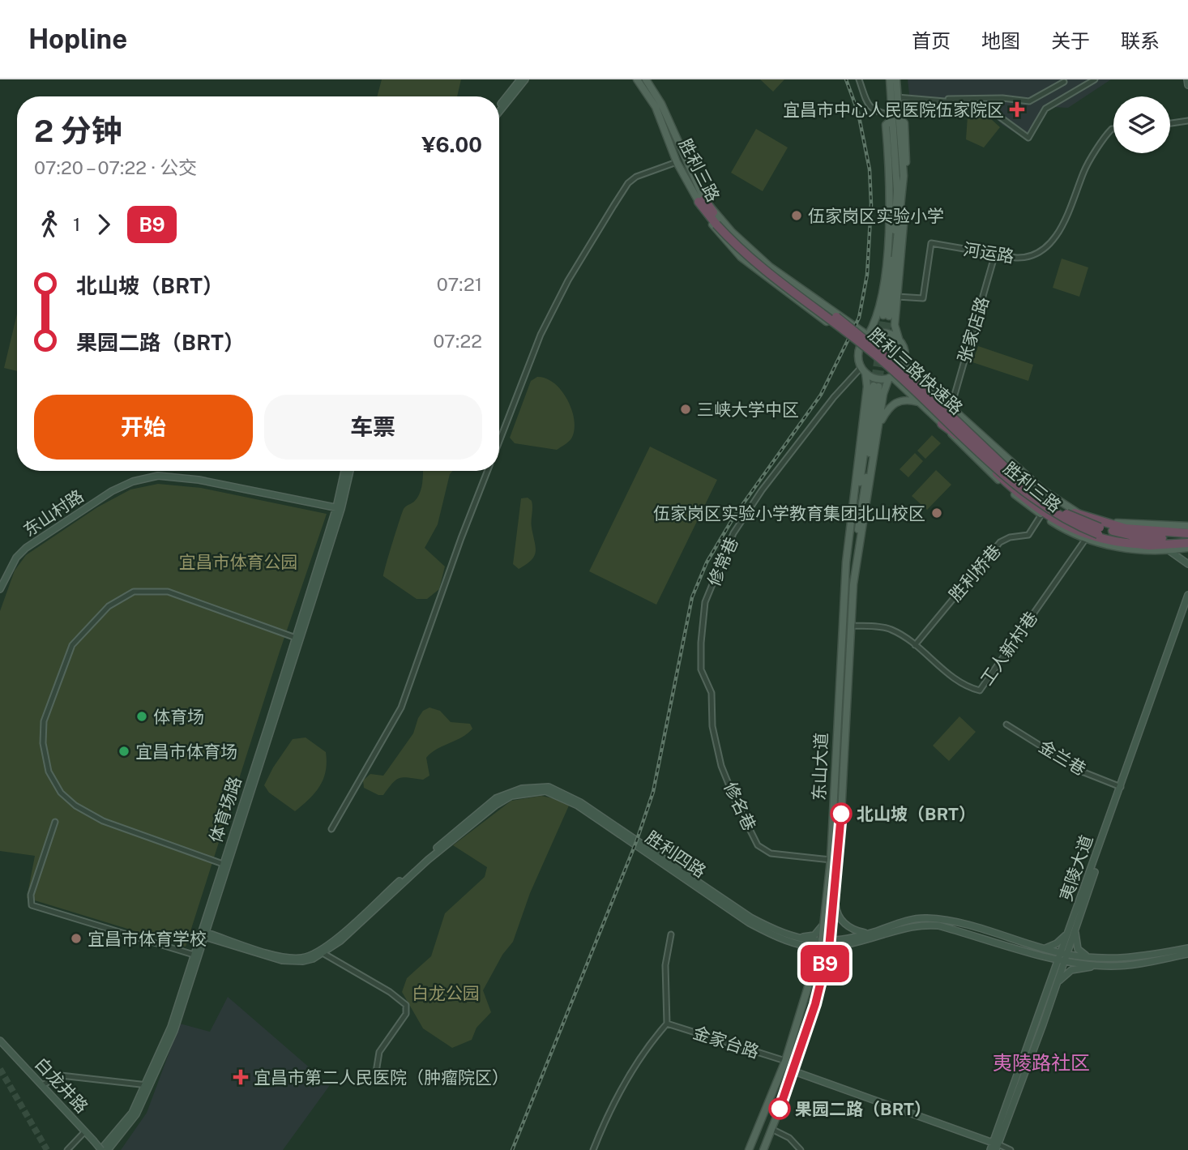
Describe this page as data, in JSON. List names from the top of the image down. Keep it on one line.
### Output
{"streets":{"highway":["胜利三路快速路"],"main road":["胜利三路","东山村路","东山大道","体育场路","胜利四路","夷陵大道","白龙井路"],"street":["河运路","张家店路","修常巷","胜利桥巷","工人新村巷","金兰巷","修名巷","金家台路"]},"crossings":[["胜利三路","张家店路"],["胜利三路","胜利三路快速路"],["胜利三路","修常巷"],["胜利三路","胜利桥巷"],["胜利三路","工人新村巷"],["胜利三路","东山大道"],["河运路","张家店路"],["东山村路","体育场路"],["修常巷","东山大道"],["修常巷","修名巷"],["胜利桥巷","工人新村巷"],["工人新村巷","东山大道"],["金兰巷","夷陵大道"],["东山大道","修名巷"],["东山大道","胜利四路"],["东山大道","金家台路"],["体育场路","胜利四路"],["体育场路","白龙井路"],["胜利四路","夷陵大道"]],"districts":["夷陵路社区"],"parks":["宜昌市体育公园","白龙公园"],"places":{"health":["宜昌市中心人民医院伍家院区","宜昌市第二人民医院（肿瘤院区）"],"other":["伍家岗区实验小学","三峡大学中区","伍家岗区实验小学教育集团北山校区","体育场","宜昌市体育场","北山坡（BRT）","宜昌市体育学校","果园二路（BRT）"]},"lines":["bus line B9"],"page":{"header":"Hopline","nav":["首页","地图","关于","联系"],"on_map":"B9","heading":["2 分钟","07:20 – 07:22 · 公交","¥6.00"],"legs":["1","B9"],"list":[{"name":"北山坡（BRT）","value":"07:21"},{"name":"果园二路（BRT）","value":"07:22"}],"buttons":["开始","车票"]}}
